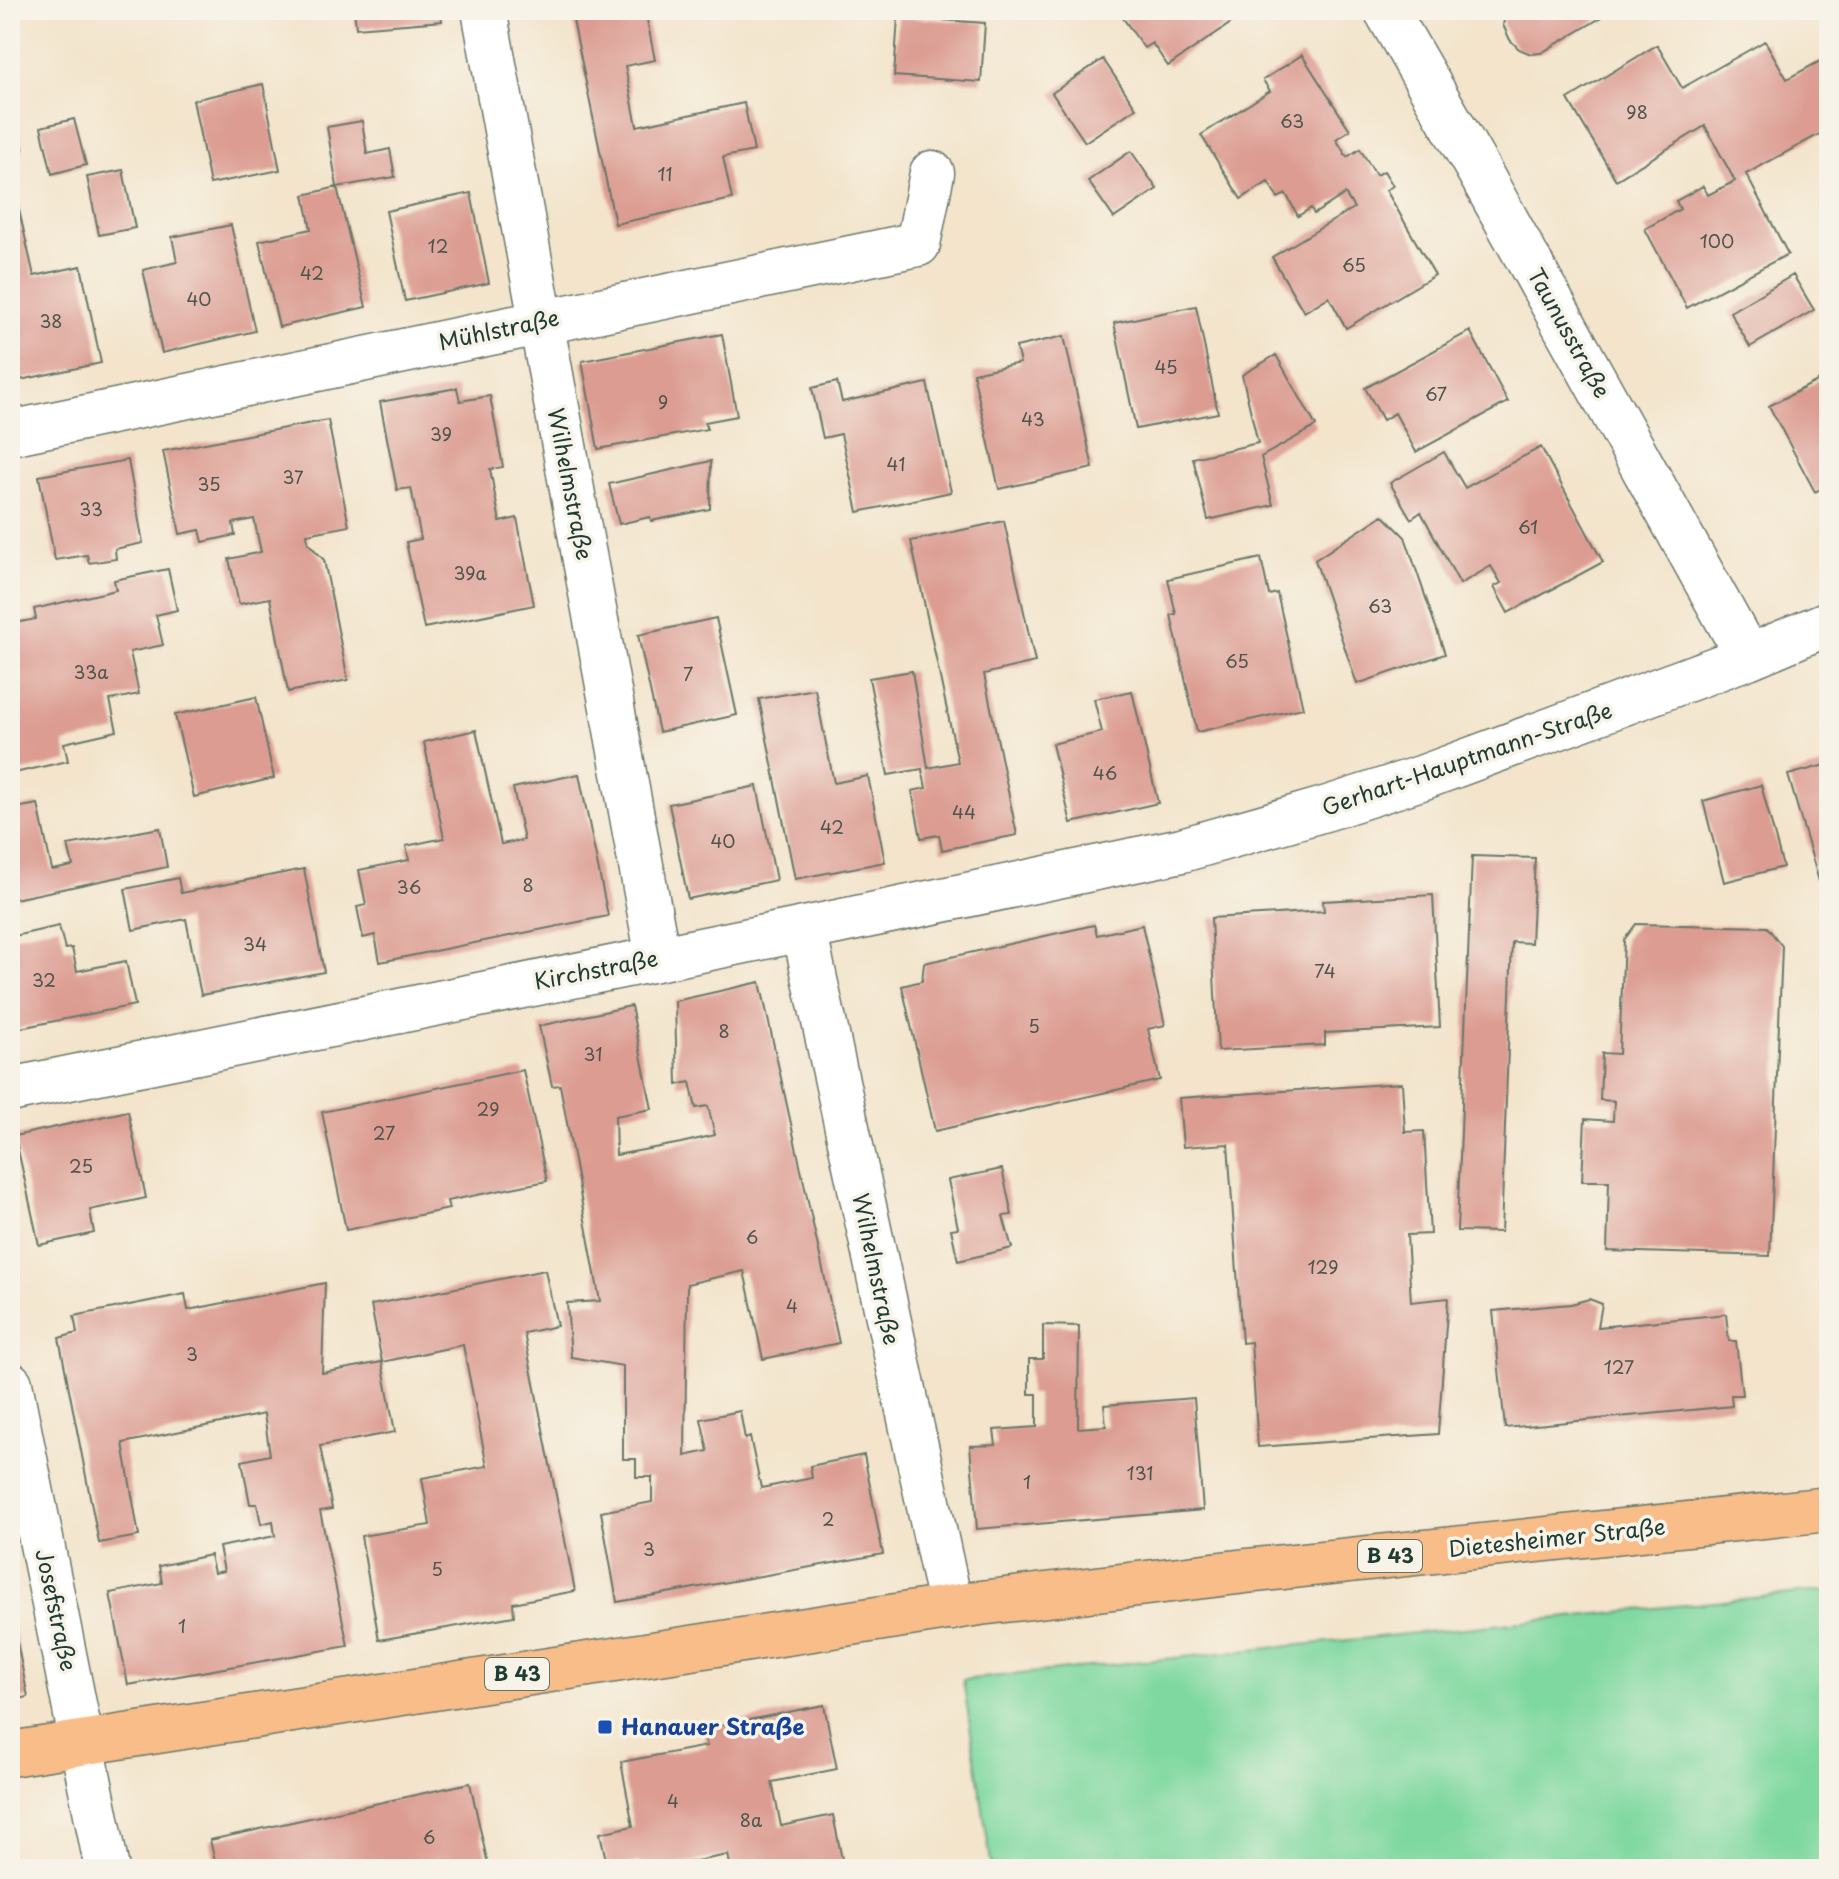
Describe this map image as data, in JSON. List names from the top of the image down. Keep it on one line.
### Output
{"streets":{"main road":["Dietesheimer Straße","B 43"],"street":["Mühlstraße","Taunusstraße","Wilhelmstraße","Gerhart-Hauptmann-Straße","Kirchstraße","Josefstraße"]},"crossings":[["Mühlstraße","Wilhelmstraße"],["Taunusstraße","Gerhart-Hauptmann-Straße"],["Wilhelmstraße","Kirchstraße"],["Wilhelmstraße","Dietesheimer Straße"],["Wilhelmstraße","B 43"],["Gerhart-Hauptmann-Straße","Kirchstraße"],["Dietesheimer Straße","B 43"],["B 43","Josefstraße"]],"places":{"transit":["Hanauer Straße"]},"house_numbers":["98","63","11","100","12","65","42","40","38","45","67","9","43","39","41","37","35","33","61","39a","63","65","33a","7","46","44","42","40","8","36","34","74","32","5","8","31","29","27","25","6","129","4","3","127","131","1","2","3","5","1","4","8a","6"]}
